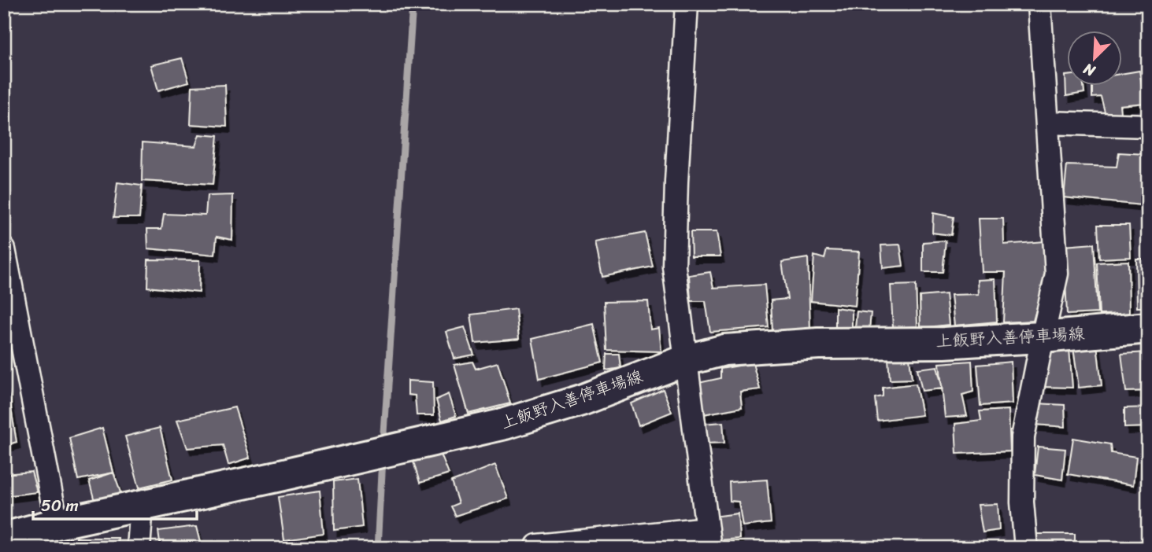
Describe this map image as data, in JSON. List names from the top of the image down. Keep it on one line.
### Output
{"streets":{"main road":["上飯野入善停車場線"]},"scale_bar":"50 m","north":"bottom left"}
